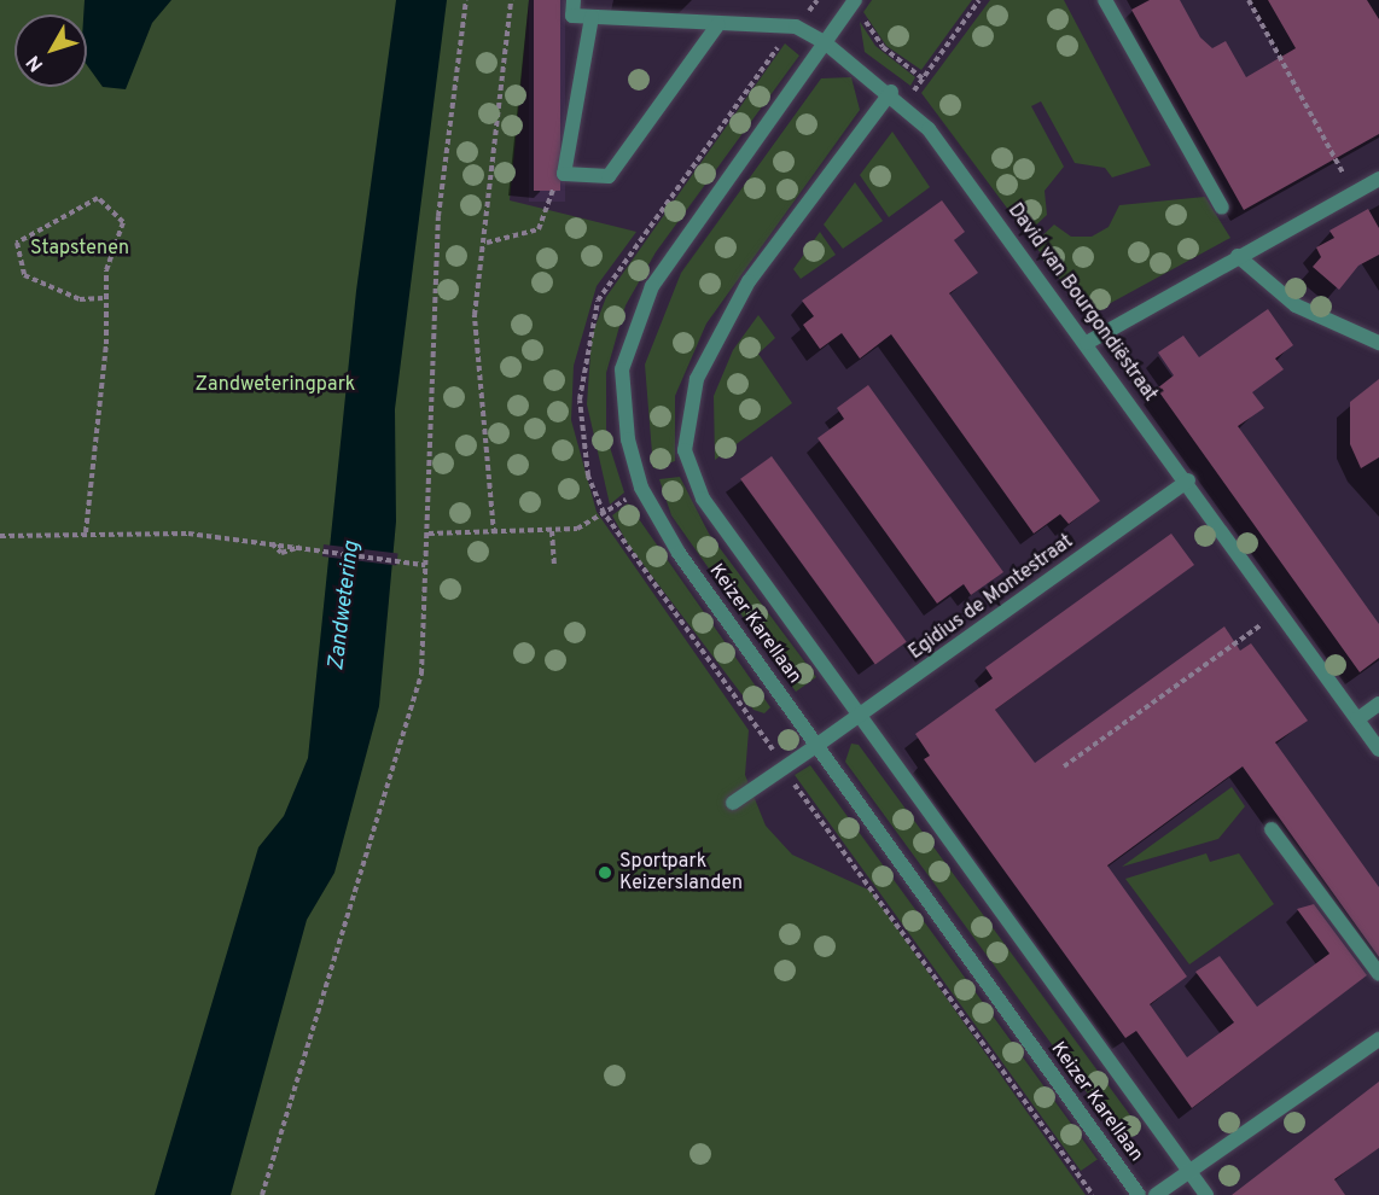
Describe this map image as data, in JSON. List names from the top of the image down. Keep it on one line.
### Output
{"streets":{"street":["David van Bourgondiëstraat","Egidius de Montestraat","Keizer Karellaan"]},"crossings":[["David van Bourgondiëstraat","Egidius de Montestraat"],["David van Bourgondiëstraat","Keizer Karellaan"],["Egidius de Montestraat","Keizer Karellaan"]],"water":["Zandwetering"],"parks":["Stapstenen","Zandweteringpark"],"places":["Sportpark Keizerslanden"],"north":"bottom left"}
